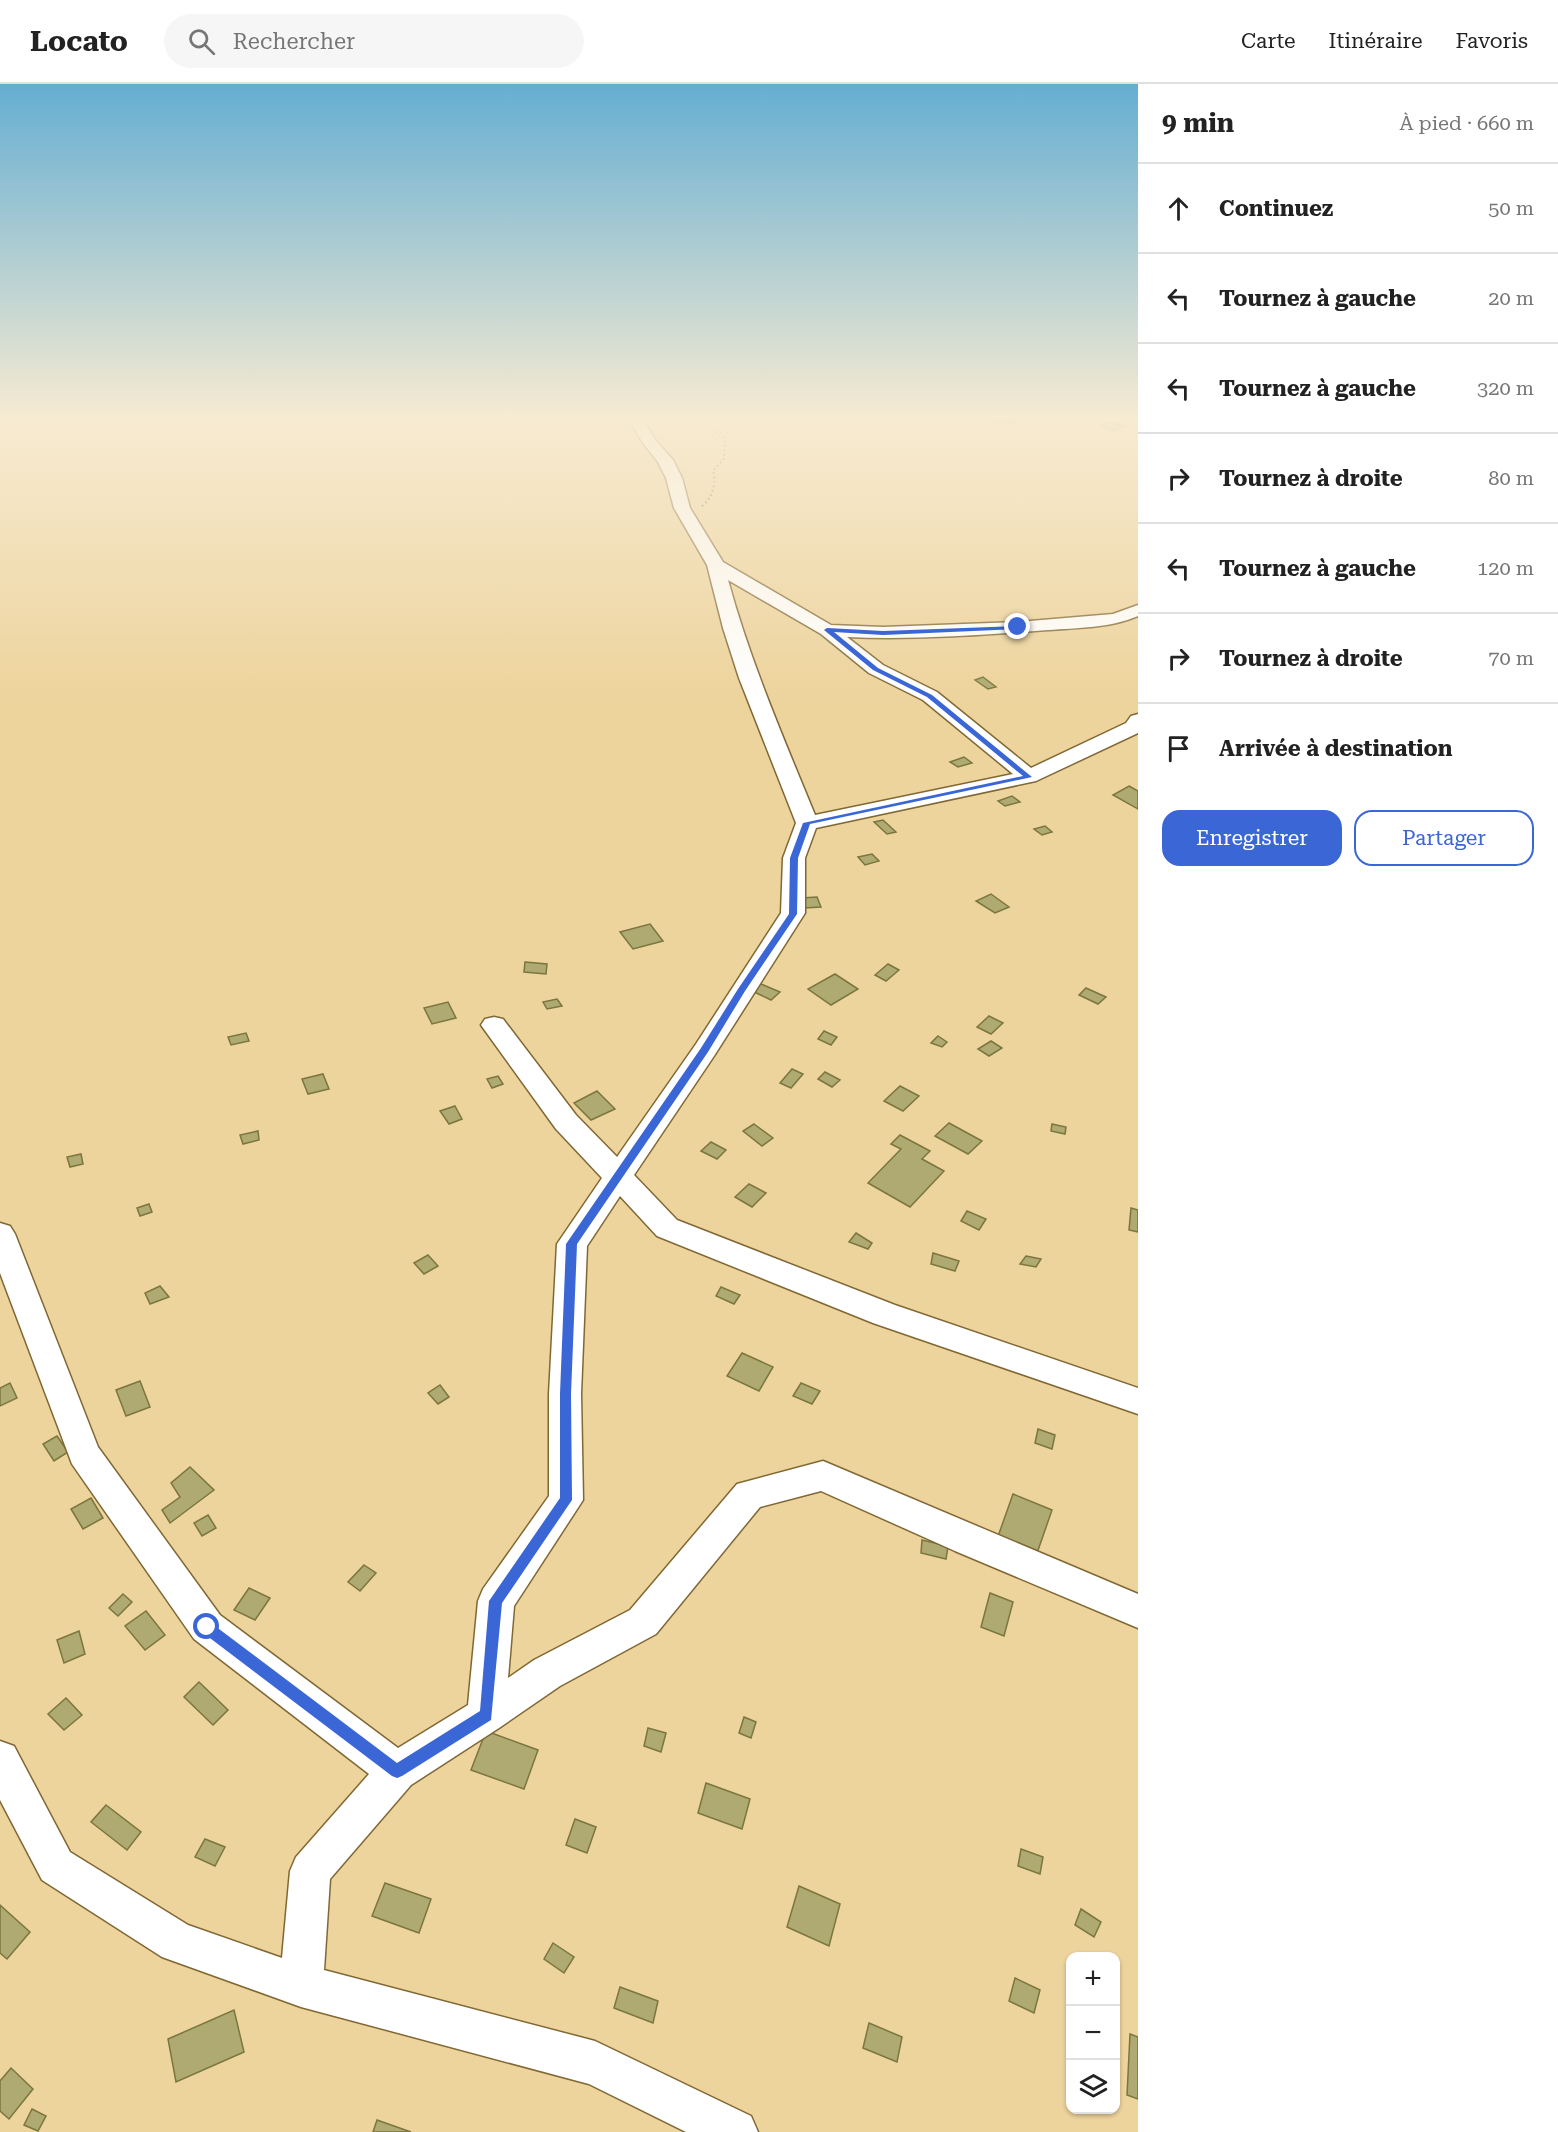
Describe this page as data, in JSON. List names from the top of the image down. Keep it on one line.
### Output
{"page":{"header":"Locato","search":"Rechercher","nav":["Carte","Itinéraire","Favoris"],"heading":["9 min","À pied · 660 m"],"list":[["Continuez","50 m"],["Tournez à gauche","20 m"],["Tournez à gauche","320 m"],["Tournez à droite","80 m"],["Tournez à gauche","120 m"],["Tournez à droite","70 m"],"Arrivée à destination"],"buttons":["Enregistrer","Partager"],"map_buttons":["+","−"]}}
